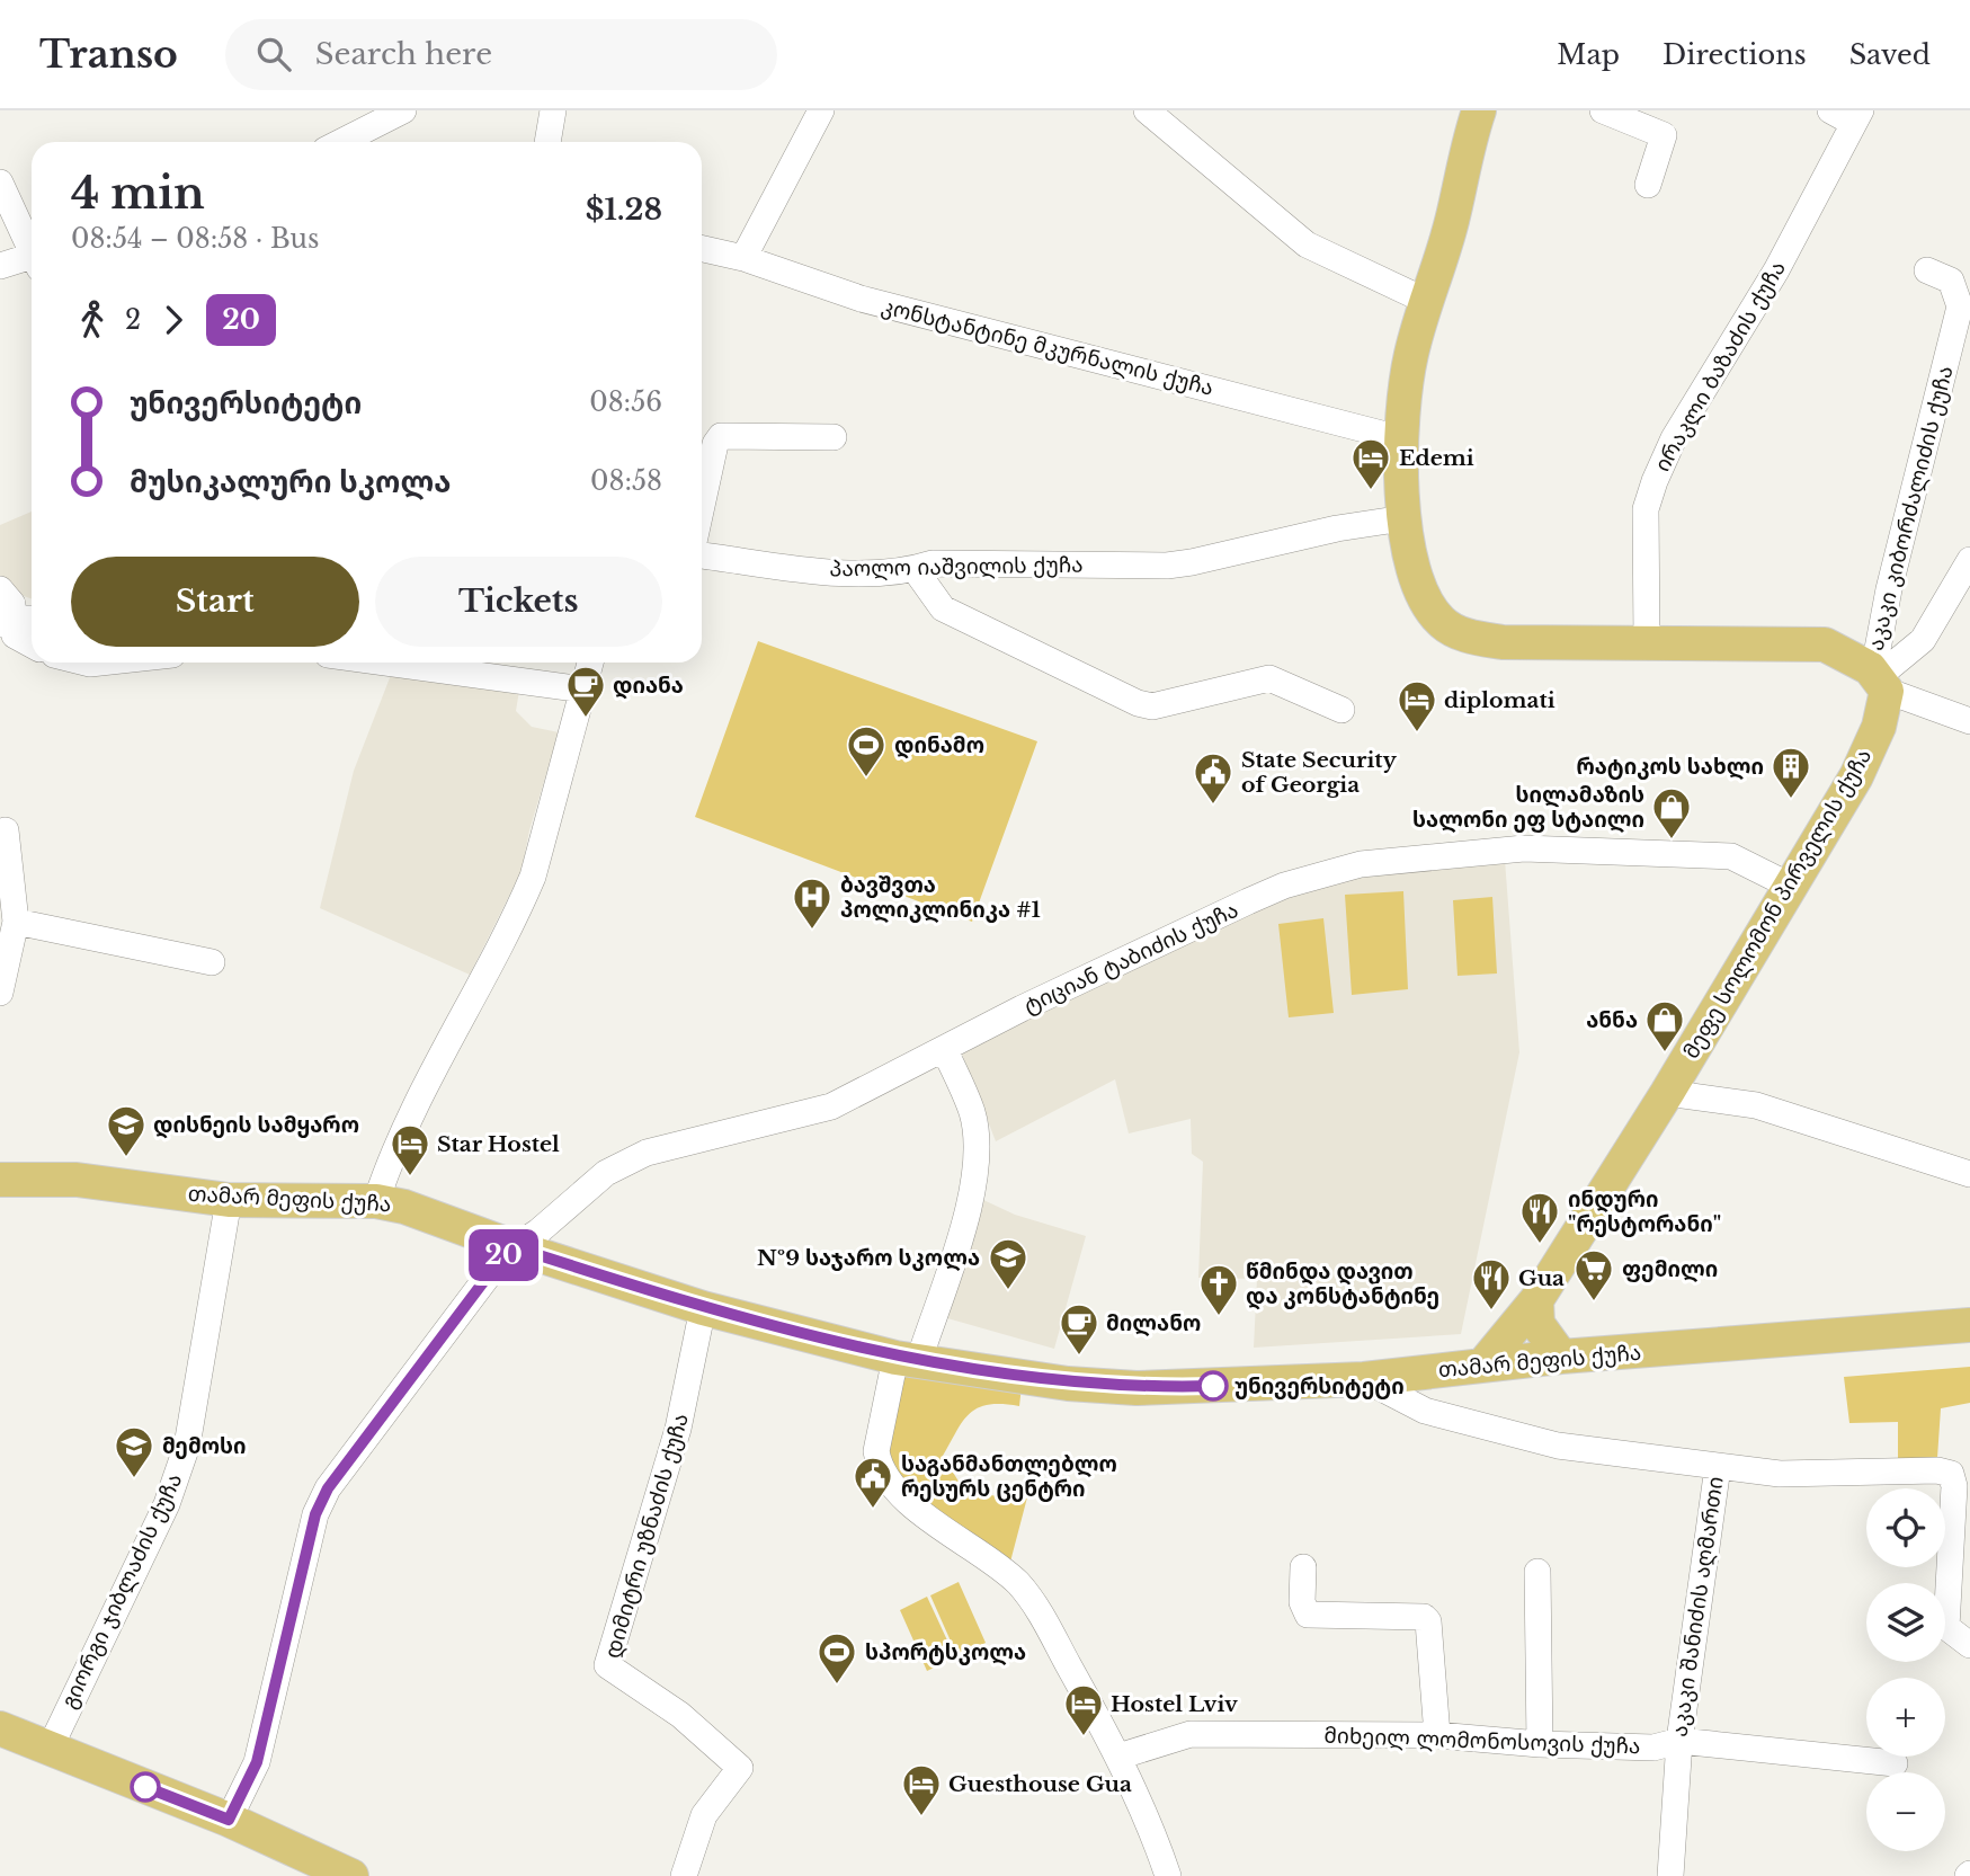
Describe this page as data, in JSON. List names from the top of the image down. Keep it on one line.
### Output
{"streets":{"main road":["მეფე სოლომონ პირველის ქუჩა","თამარ მეფის ქუჩა"],"street":["კონსტანტინე მკურნალის ქუჩა","ირაკლი ბაზაძის ქუჩა","აკაკი კიბორძალიძის ქუჩა","პაოლო იაშვილის ქუჩა","ტიციან ტაბიძის ქუჩა","დიმიტრი უზნაძის ქუჩა","გიორგი ჯიბლაძის ქუჩა","აკაკი შანიძის აღმართი","მიხეილ ლომონოსოვის ქუჩა"]},"crossings":[["აკაკი კიბორძალიძის ქუჩა","მეფე სოლომონ პირველის ქუჩა"],["მეფე სოლომონ პირველის ქუჩა","ტიციან ტაბიძის ქუჩა"],["მეფე სოლომონ პირველის ქუჩა","თამარ მეფის ქუჩა"],["ტიციან ტაბიძის ქუჩა","თამარ მეფის ქუჩა"],["თამარ მეფის ქუჩა","დიმიტრი უზნაძის ქუჩა"],["თამარ მეფის ქუჩა","გიორგი ჯიბლაძის ქუჩა"],["თამარ მეფის ქუჩა","აკაკი შანიძის აღმართი"],["აკაკი შანიძის აღმართი","მიხეილ ლომონოსოვის ქუჩა"]],"places":{"hotel":["Edemi","diplomati","Star Hostel","Hostel Lviv","Guesthouse Gua"],"cafe":["დიანა","მილანო"],"sports":["დინამო","სპორტსკოლა"],"building":["რატიკოს სახლი"],"public building":["State Security of Georgia","საგანმანთლებლო რესურს ცენტრი"],"shop":["სილამაზის სალონი ეფ სტაილი","ანნა"],"hospital":["ბავშვთა პოლიკლინიკა #1"],"school or university":["დისნეის სამყარო","№9 საჯარო სკოლა","მემოსი"],"restaurant":["ინდური \"რესტორანი\"","Gua"],"supermarket":["ფემილი"],"church":["წმინდა დავით და კონსტანტინე"],"other":["უნივერსიტეტი"]},"lines":["bus line 20"],"page":{"header":"Transo","search":"Search here","nav":["Map","Directions","Saved"],"on_map":"20","heading":["4 min","08:54 – 08:58 · Bus","$1.28"],"legs":["2","20"],"list":[{"name":"უნივერსიტეტი","value":"08:56"},{"name":"მუსიკალური სკოლა","value":"08:58"}],"buttons":["Start","Tickets"],"map_buttons":["+","−"]}}
